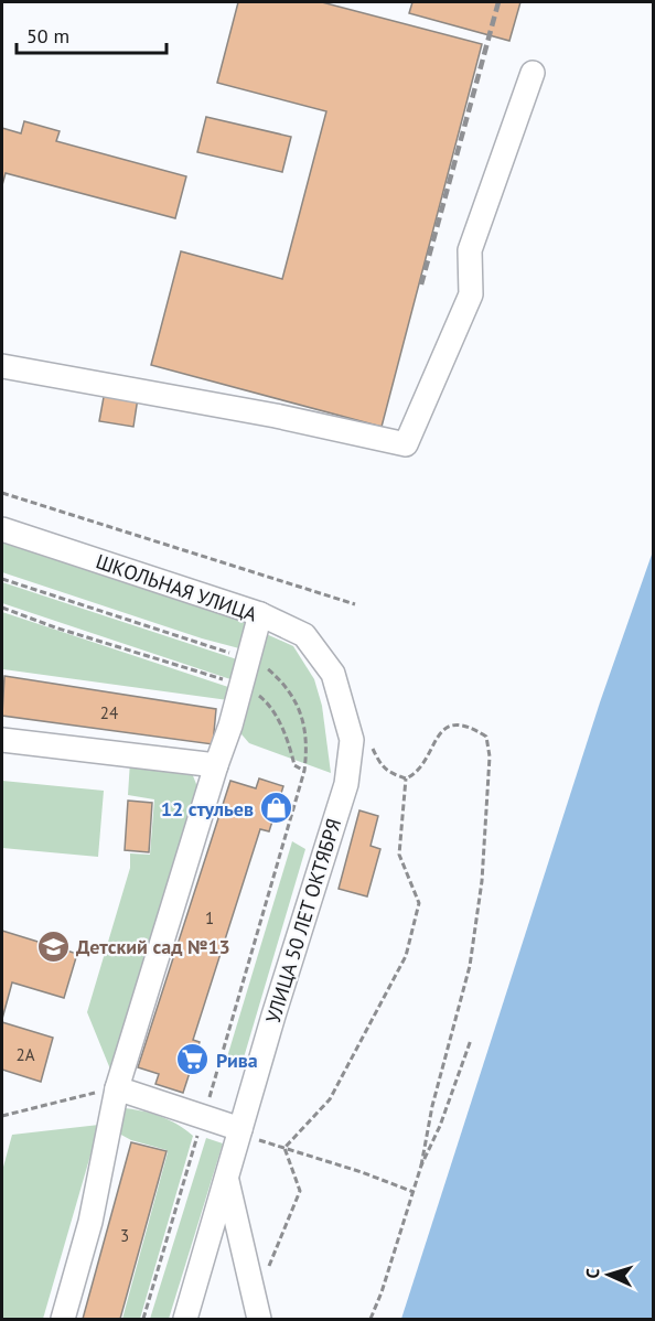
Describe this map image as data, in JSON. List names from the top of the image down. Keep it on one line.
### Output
{"streets":{"street":["ШКОЛЬНАЯ УЛИЦА","УЛИЦА 50 ЛЕТ ОКТЯБРЯ"]},"crossings":[["ШКОЛЬНАЯ УЛИЦА","УЛИЦА 50 ЛЕТ ОКТЯБРЯ"]],"places":{"shop":["12 стульев"],"school or university":["Детский сад №13"],"supermarket":["Рива"]},"house_numbers":["24","1","2А","3"],"scale_bar":"50 m","north":"left"}
